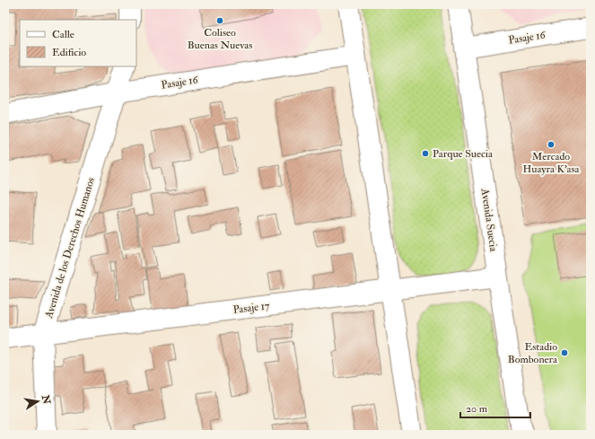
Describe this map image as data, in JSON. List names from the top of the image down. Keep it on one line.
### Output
{"streets":{"street":["Pasaje 16","Avenida Suecia","Avenida de los Derechos Humanos","Pasaje 17"]},"crossings":[["Pasaje 16","Avenida Suecia"],["Pasaje 16","Avenida de los Derechos Humanos"],["Avenida Suecia","Pasaje 17"],["Avenida de los Derechos Humanos","Pasaje 17"]],"places":["Coliseo Buenas Nuevas","Mercado Huayra K'asa","Parque Suecia","Estadio Bombonera"],"legend":["Calle","Edificio"],"scale_bar":"20 m","north":"right"}
